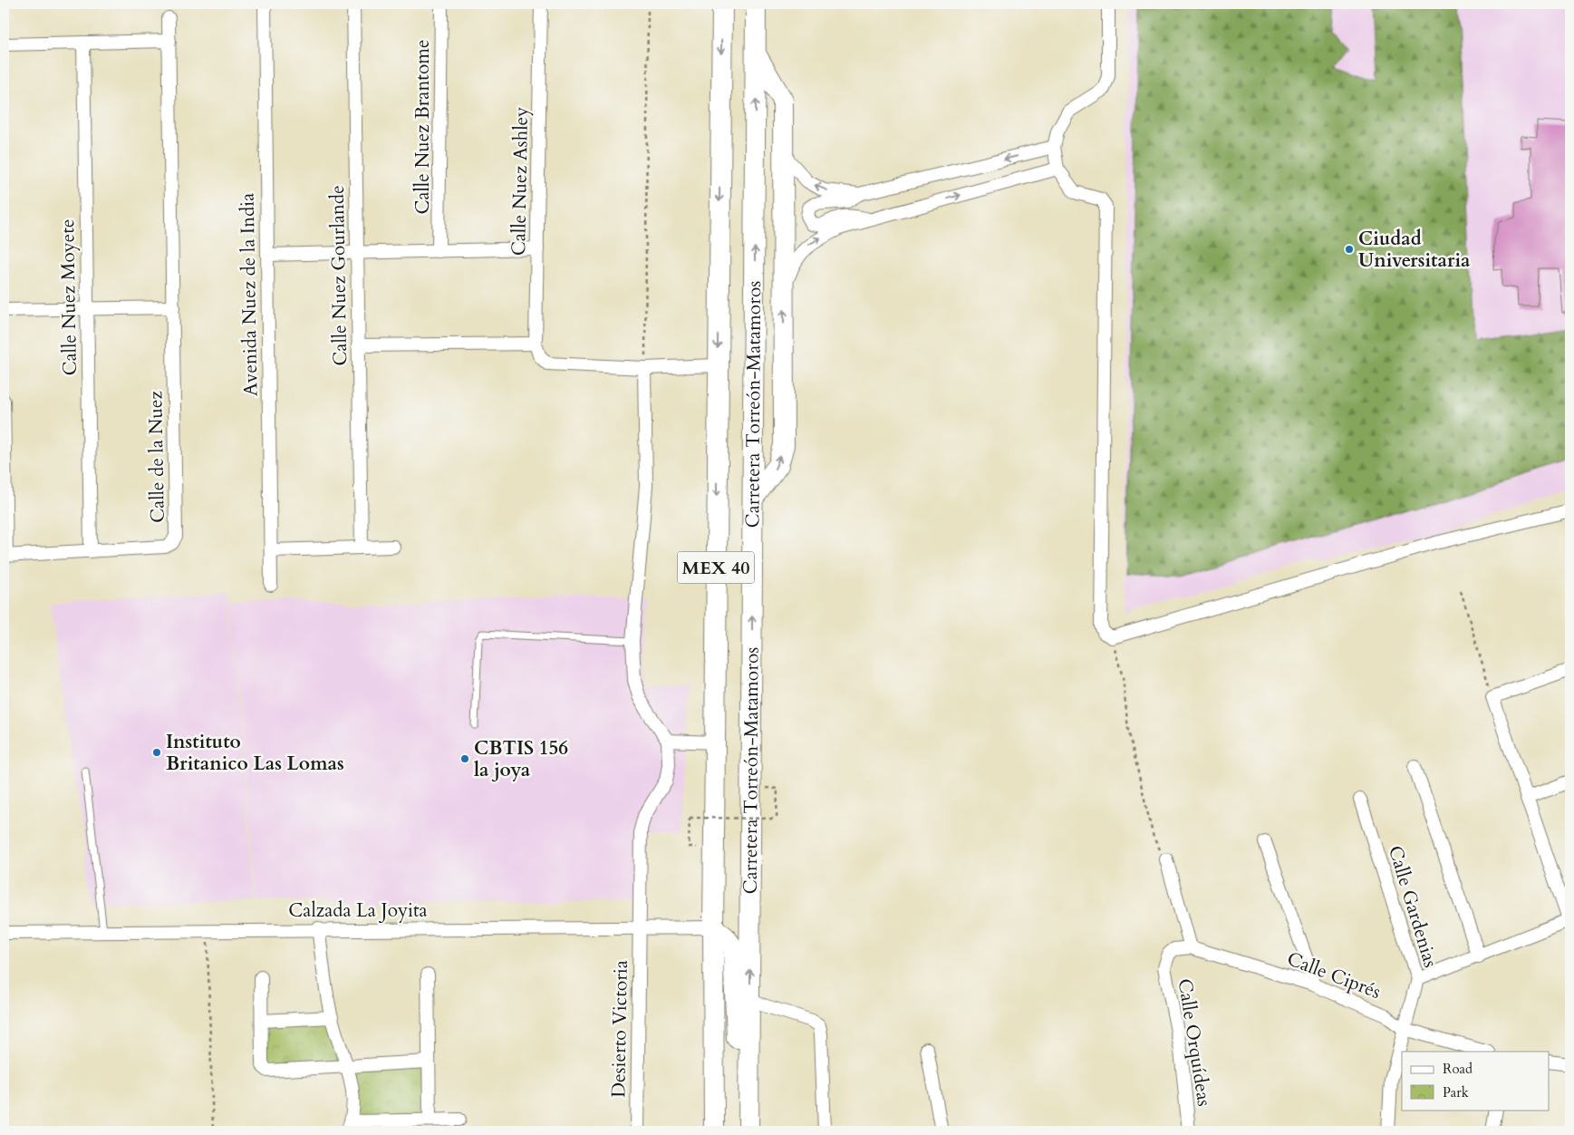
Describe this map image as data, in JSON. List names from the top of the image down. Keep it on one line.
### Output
{"streets":{"highway":["Carretera Torreón-Matamoros","MEX 40"],"street":["Calle Nuez Brantome","Calle Nuez Ashley","Calle Nuez Gourlande","Avenida Nuez de la India","Calle Nuez Moyete","Calle de la Nuez","Calle Gardenias","Calzada La Joyita","Calle Ciprés","Desierto Victoria","Calle Orquídeas"]},"crossings":[["Calle Nuez Moyete","Calle de la Nuez"],["MEX 40","Calzada La Joyita"],["Calle Gardenias","Calle Ciprés"],["Calzada La Joyita","Desierto Victoria"],["Calle Ciprés","Calle Orquídeas"]],"places":["Ciudad Universitaria","Instituto Britanico Las Lomas","CBTIS 156 la joya"],"legend":["Road","Park"]}
